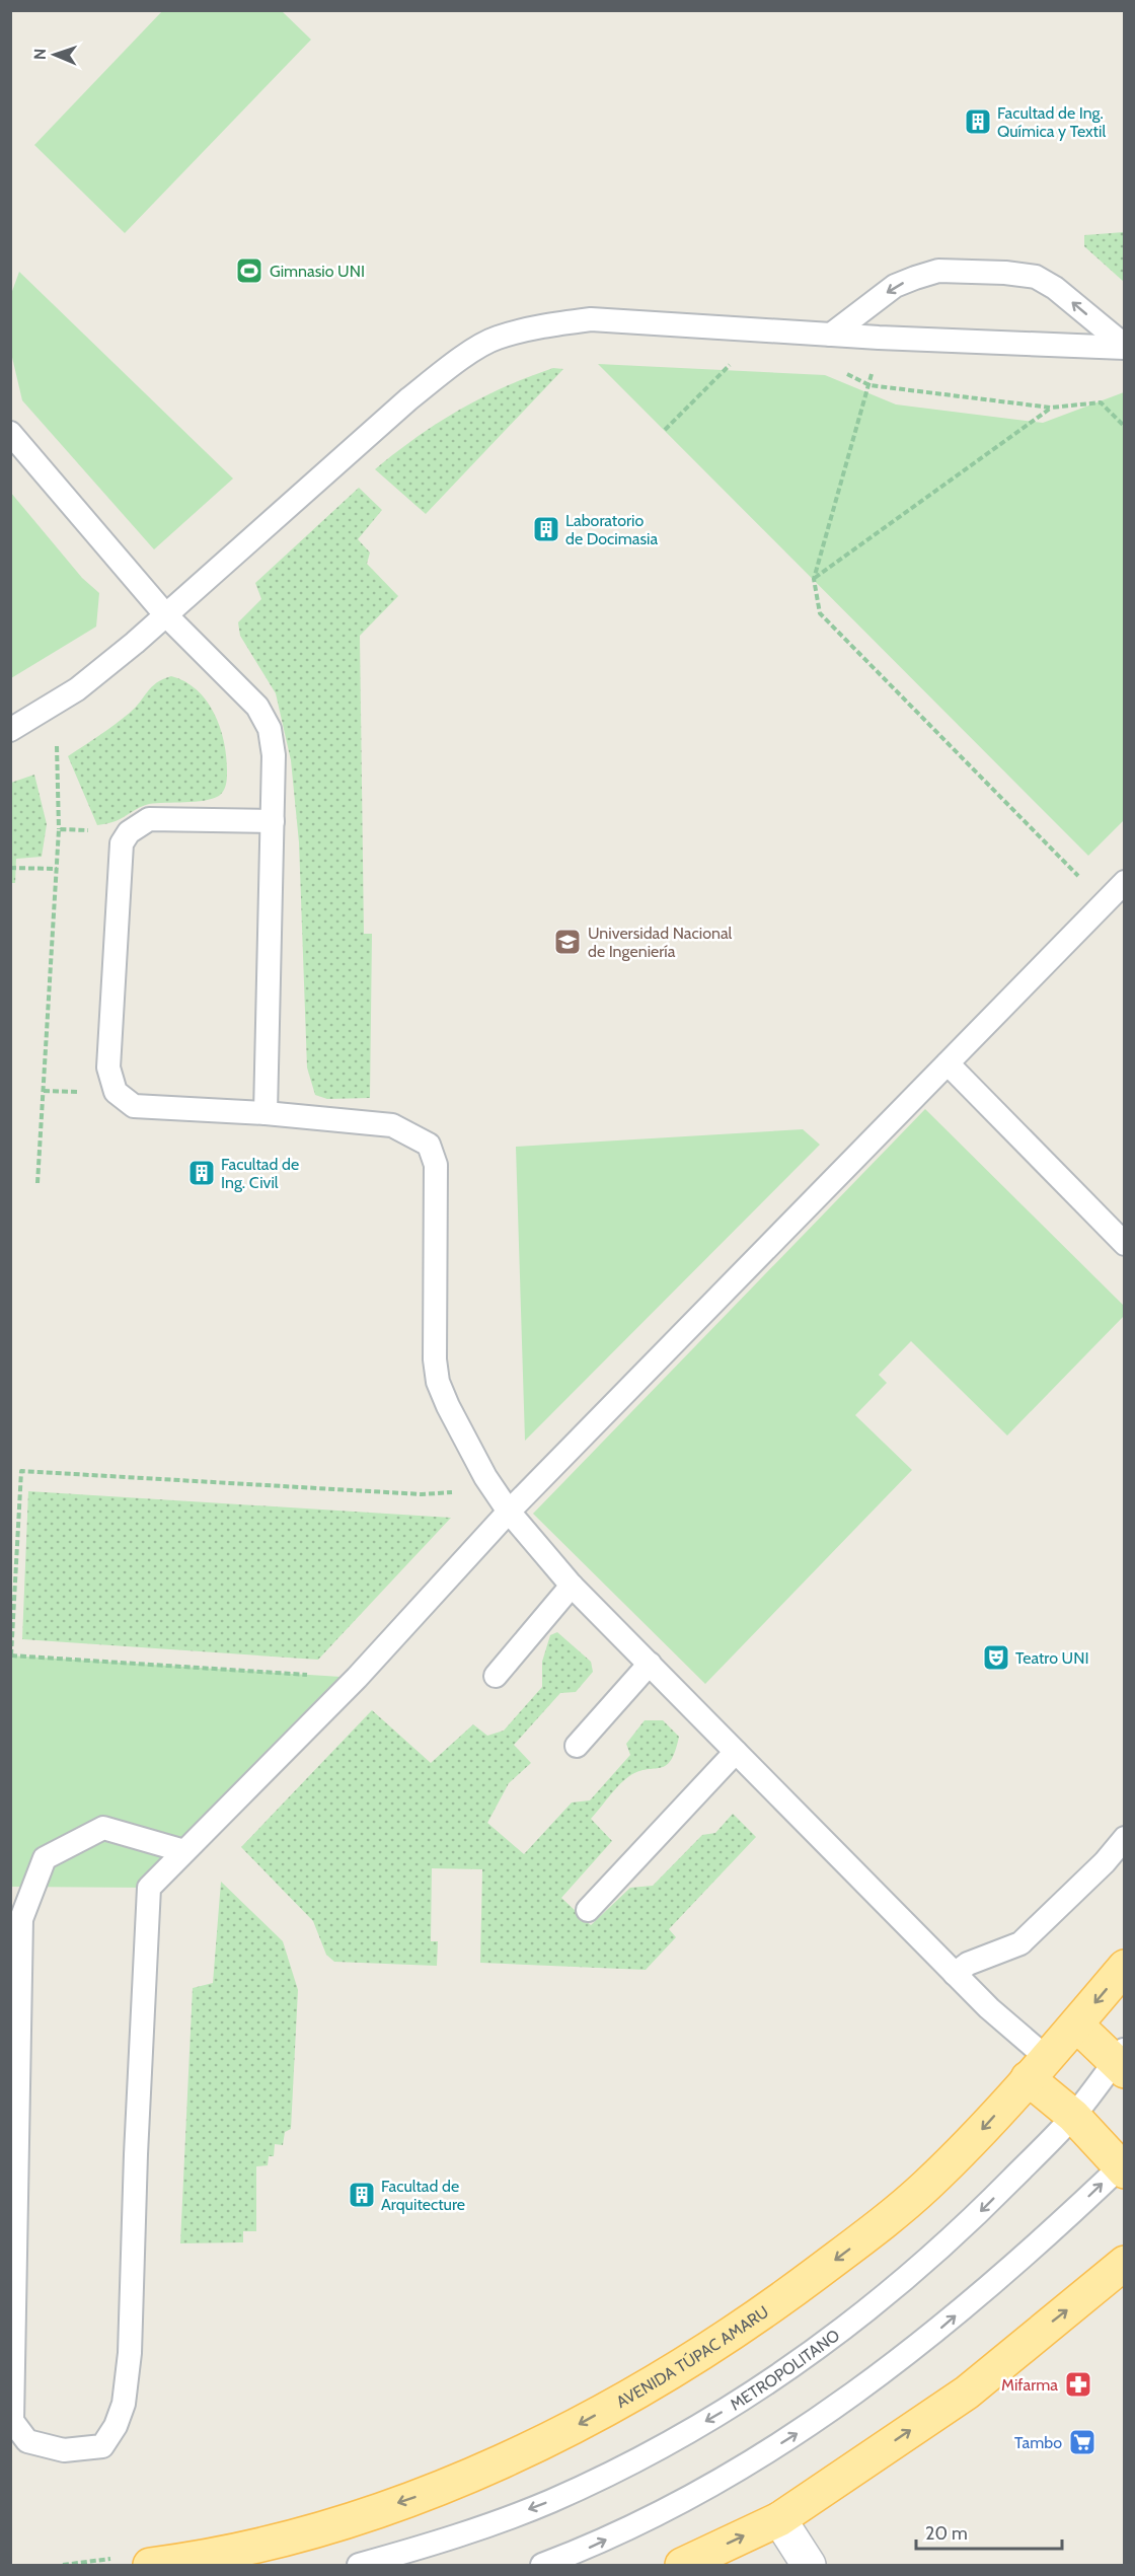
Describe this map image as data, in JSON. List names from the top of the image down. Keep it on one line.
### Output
{"streets":{"main road":["AVENIDA TÚPAC AMARU"],"lane":["METROPOLITANO"]},"places":{"building":["Facultad de Ing. Química y Textil","Laboratorio de Docimasia","Facultad de Ing. Civil","Facultad de Arquitecture"],"sports":["Gimnasio UNI"],"school or university":["Universidad Nacional de Ingeniería"],"theatre":["Teatro UNI"],"pharmacy":["Mifarma"],"supermarket":["Tambo"]},"scale_bar":"20 m","north":"left"}
